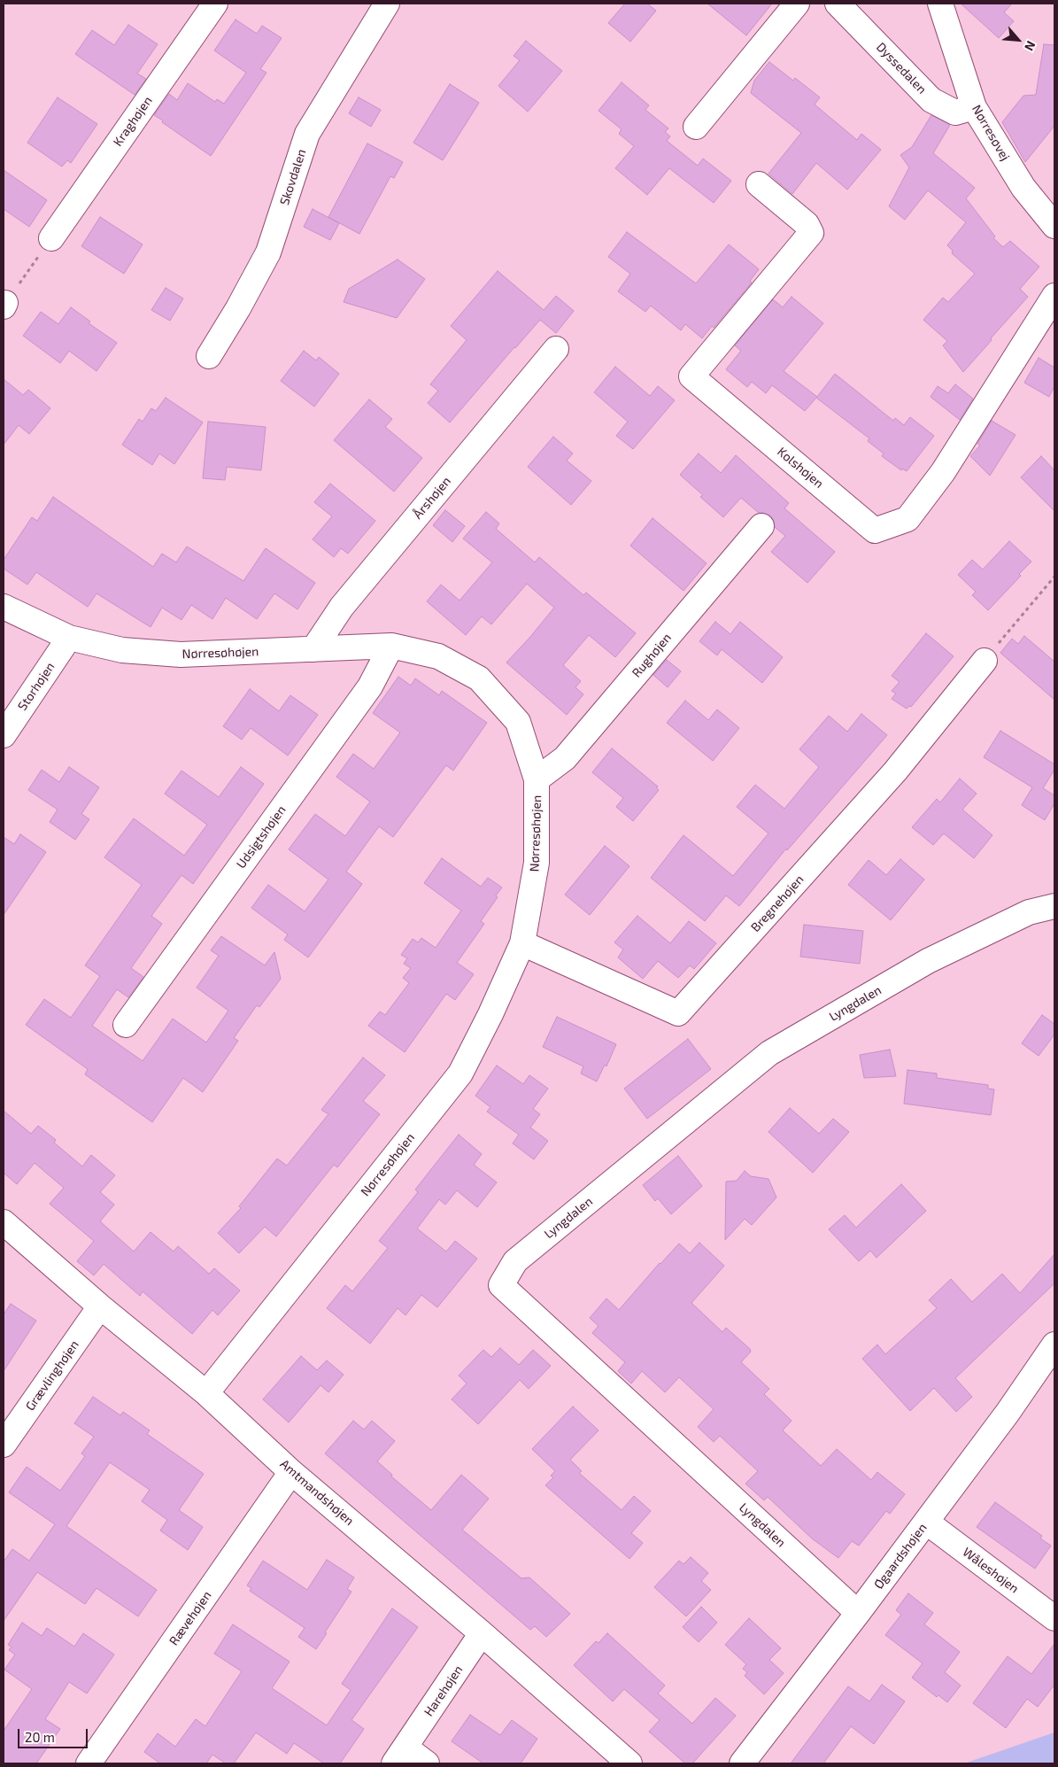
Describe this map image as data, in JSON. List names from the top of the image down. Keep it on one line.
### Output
{"streets":{"street":["Dyssedalen","Kraghøjen","Nørresøvej","Skovdalen","Kolshøjen","Årshøjen","Nørresøhøjen","Rughøjen","Storhøjen","Udsigtshøjen","Bregnehøjen","Lyngdalen","Grævlinghøjen","Amtmandshøjen","Øgaardshøjen","Wåleshøjen","Rævehøjen","Harehøjen"]},"crossings":[["Dyssedalen","Nørresøvej"],["Årshøjen","Nørresøhøjen"],["Nørresøhøjen","Rughøjen"],["Nørresøhøjen","Storhøjen"],["Nørresøhøjen","Udsigtshøjen"],["Nørresøhøjen","Bregnehøjen"],["Nørresøhøjen","Amtmandshøjen"],["Lyngdalen","Øgaardshøjen"],["Grævlinghøjen","Amtmandshøjen"],["Amtmandshøjen","Rævehøjen"],["Amtmandshøjen","Harehøjen"],["Øgaardshøjen","Wåleshøjen"]],"scale_bar":"20 m","north":"bottom right"}
